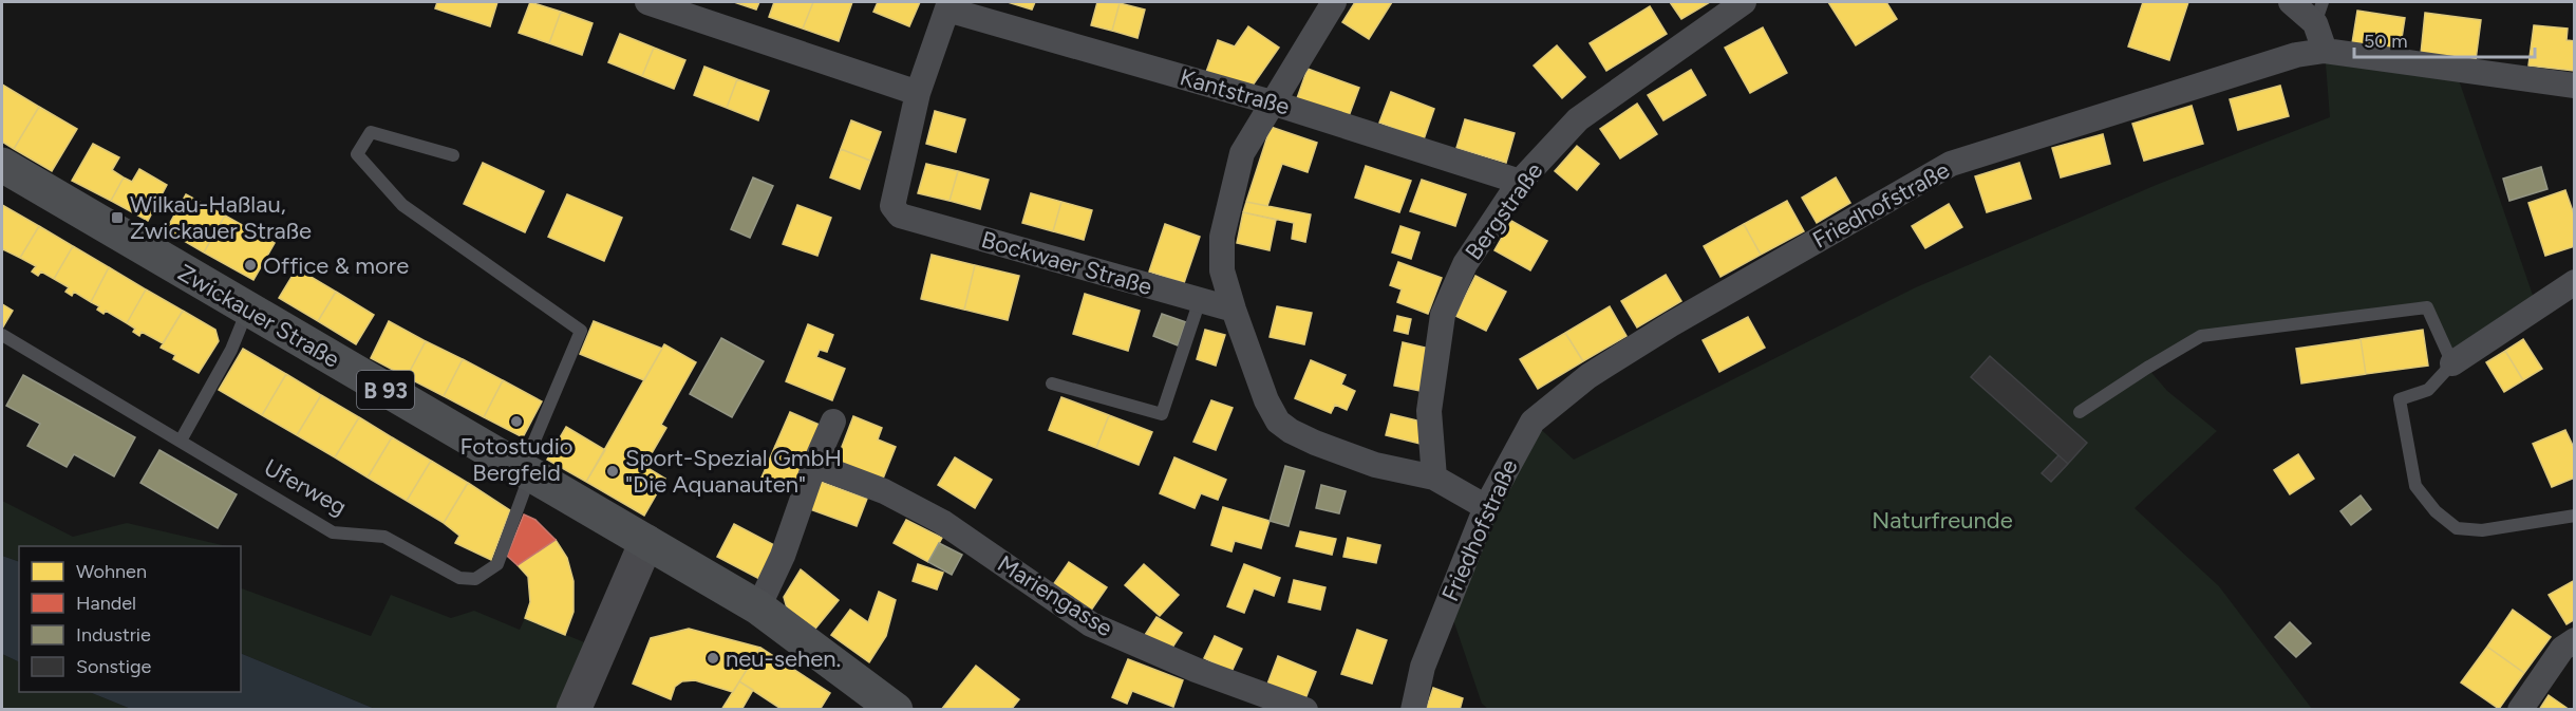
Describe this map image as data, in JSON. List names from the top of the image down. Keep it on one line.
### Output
{"streets":{"main road":["Zwickauer Straße","B 93"],"street":["Kantstraße","Friedhofstraße","Bergstraße","Bockwaer Straße","Mariengasse"],"lane":["Uferweg"]},"crossings":[["Kantstraße","Bergstraße"],["Zwickauer Straße","B 93"],["Zwickauer Straße","Uferweg"]],"parks":["Naturfreunde"],"places":{"transit":["Wilkau-Haßlau, Zwickauer Straße"],"other":["Office & more","Fotostudio Bergfeld","Sport-Spezial GmbH \"Die Aquanauten\"","neu-sehen."]},"legend":["Wohnen","Handel","Industrie","Sonstige"],"scale_bar":"50 m"}
